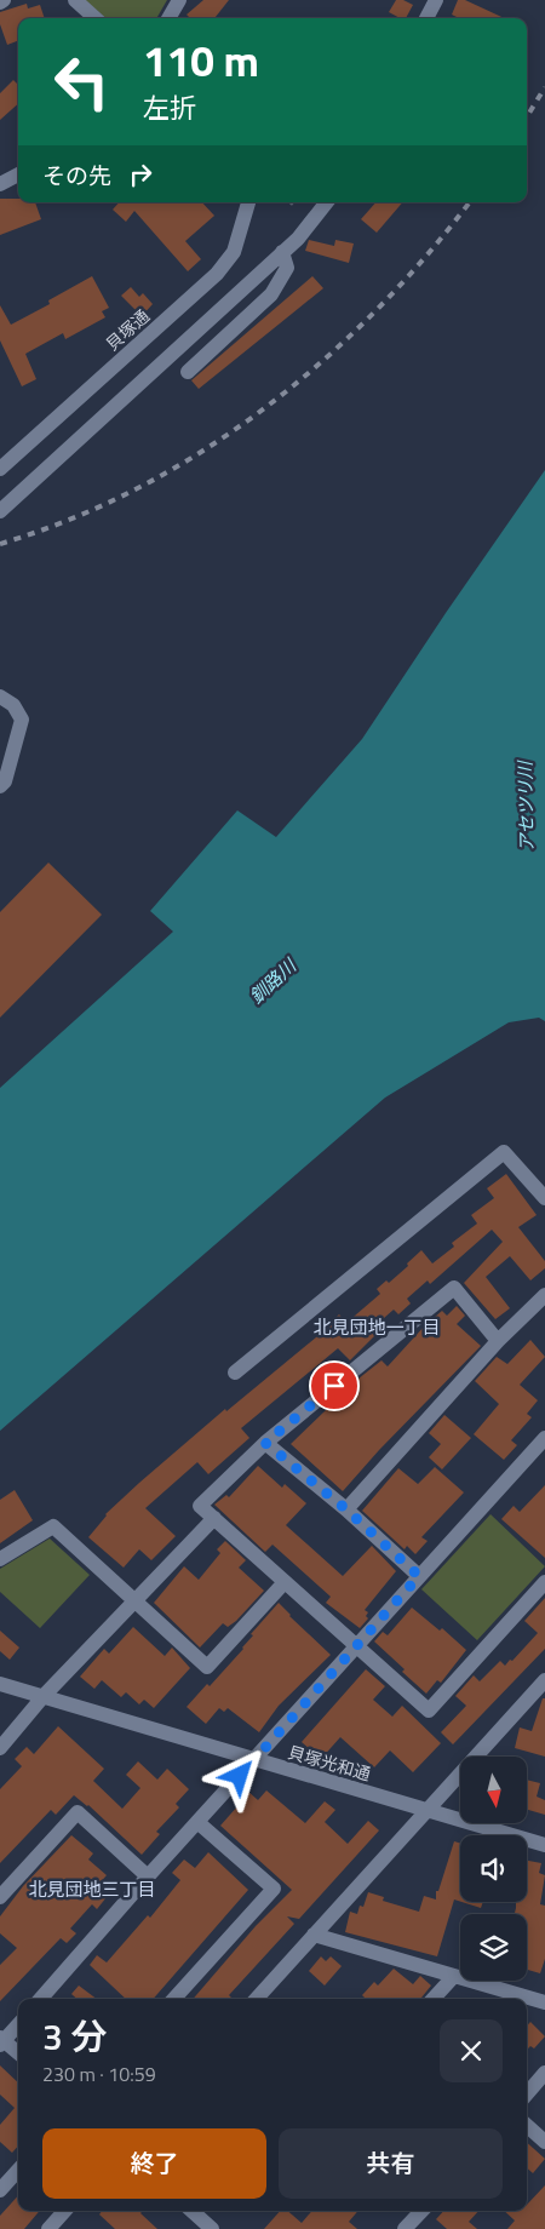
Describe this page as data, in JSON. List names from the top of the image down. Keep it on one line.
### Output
{"streets":{"street":["貝塚通","貝塚光和通"]},"districts":["北見団地一丁目","北見団地三丁目"],"water":["アセツリ川","釧路川"],"north":"bottom","page":{"turn":["110 m","左折"],"then":"その先","heading":["3 分","230 m · 10:59"],"buttons":["終了","共有"]}}
